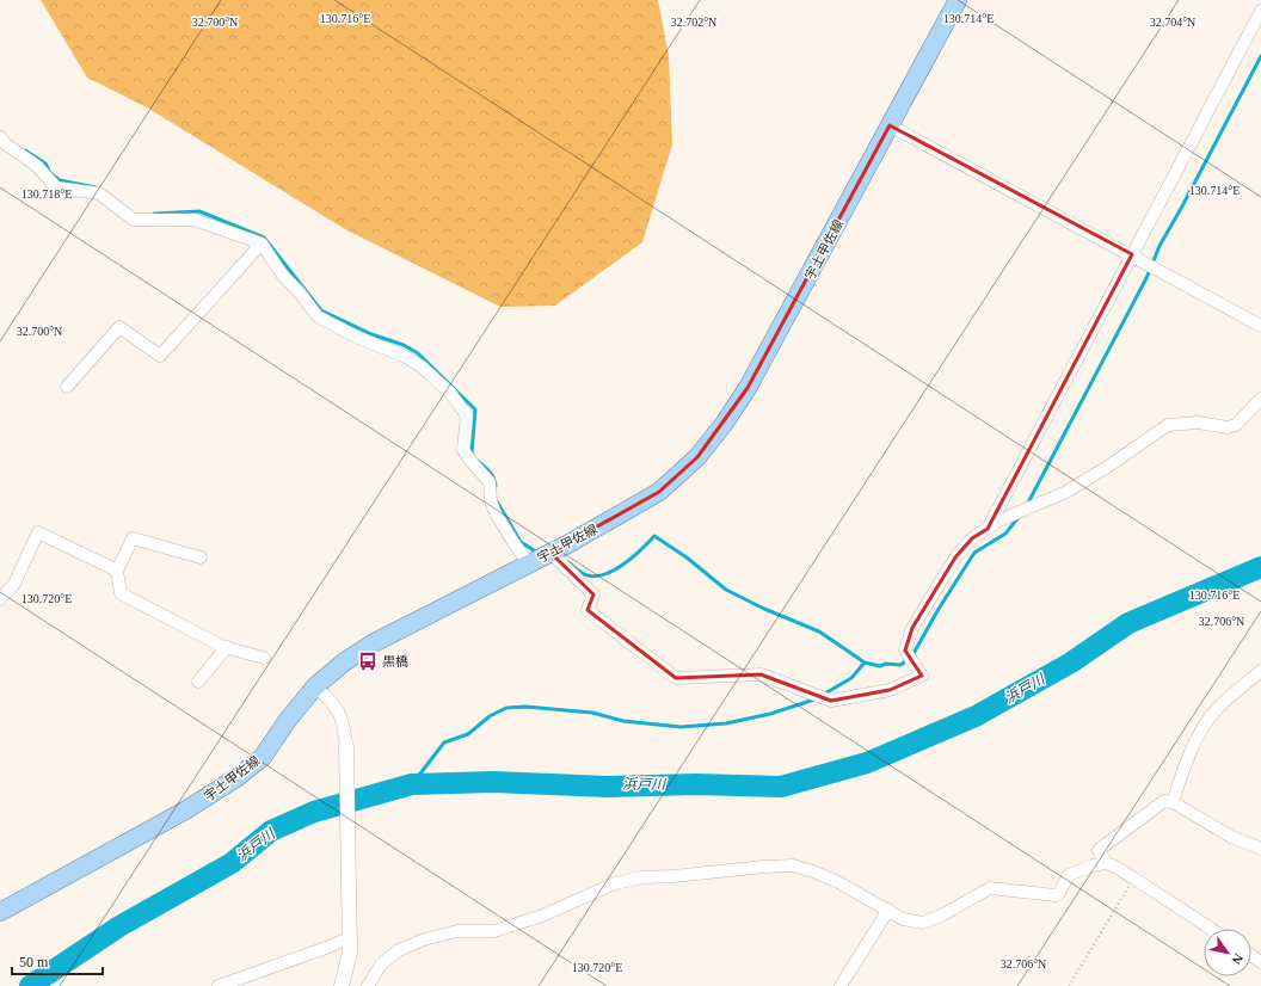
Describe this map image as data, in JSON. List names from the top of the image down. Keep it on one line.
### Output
{"streets":{"main road":["宇土甲佐線"]},"water":["浜戸川"],"places":{"bus stop":["黒橋"]},"scale_bar":"50 m","north":"bottom right","coordinates":["130.716°E","130.714°E","32.702°N","32.704°N","32.700°N","130.718°E","130.720°E","32.706°N"]}
